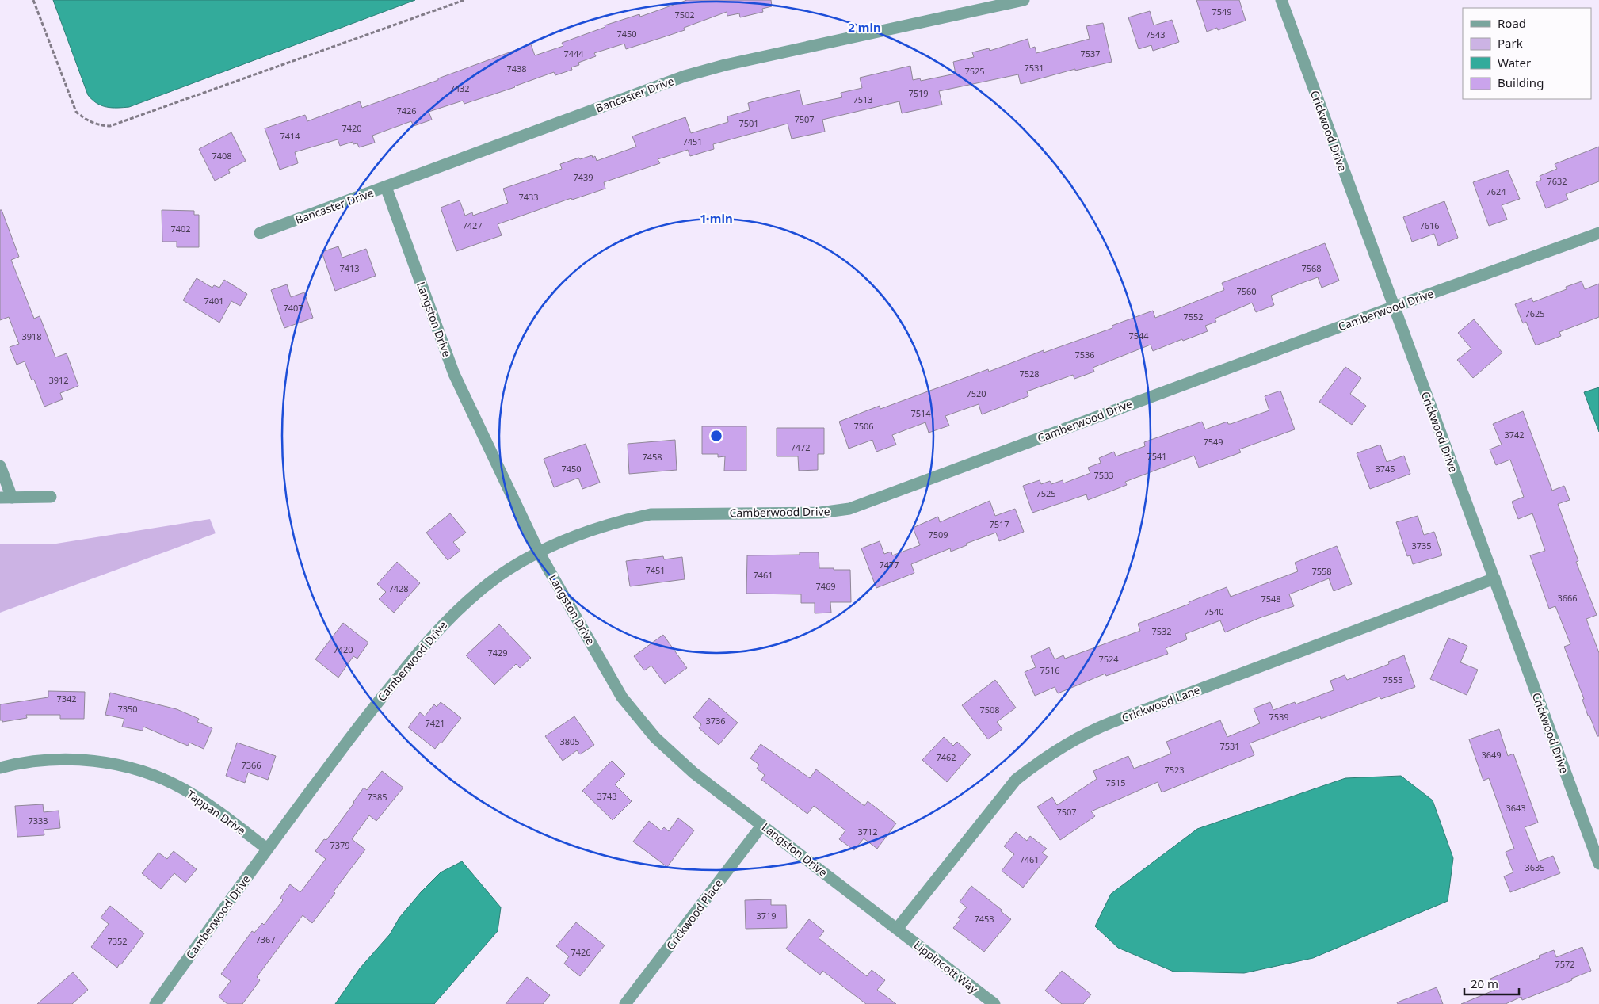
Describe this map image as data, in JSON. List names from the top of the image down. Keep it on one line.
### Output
{"streets":{"street":["Bancaster Drive","Crickwood Drive","Camberwood Drive","Langston Drive","Crickwood Lane","Tappan Drive","Crickwood Place","Lippincott Way"]},"crossings":[["Bancaster Drive","Langston Drive"],["Crickwood Drive","Camberwood Drive"],["Crickwood Drive","Crickwood Lane"],["Camberwood Drive","Langston Drive"],["Camberwood Drive","Tappan Drive"],["Langston Drive","Crickwood Lane"],["Langston Drive","Crickwood Place"],["Langston Drive","Lippincott Way"],["Crickwood Lane","Lippincott Way"]],"house_numbers":["7549","7502","7450","7543","7444","7537","7531","7438","7525","7432","7519","7513","7426","7507","7501","7420","7414","7451","7408","7439","7632","7624","7433","7427","7616","7402","7413","7568","7560","7401","7407","7625","7552","7544","3918","7536","7528","3912","7520","7514","7506","3742","7549","7472","7541","7458","7450","3745","7533","7525","7517","7509","3735","7477","7451","7558","7461","7469","7428","3666","7548","7540","7532","7420","7429","7524","7516","7555","7342","7350","7508","7539","3736","7421","3805","7531","3649","7462","7366","7523","7515","3743","7385","3643","7507","7333","3712","7379","7461","3635","3719","7453","7367","7352","7426","7572"],"legend":["Road","Park","Water","Building"],"scale_bar":"20 m","rings":["2 min","1 min"]}
